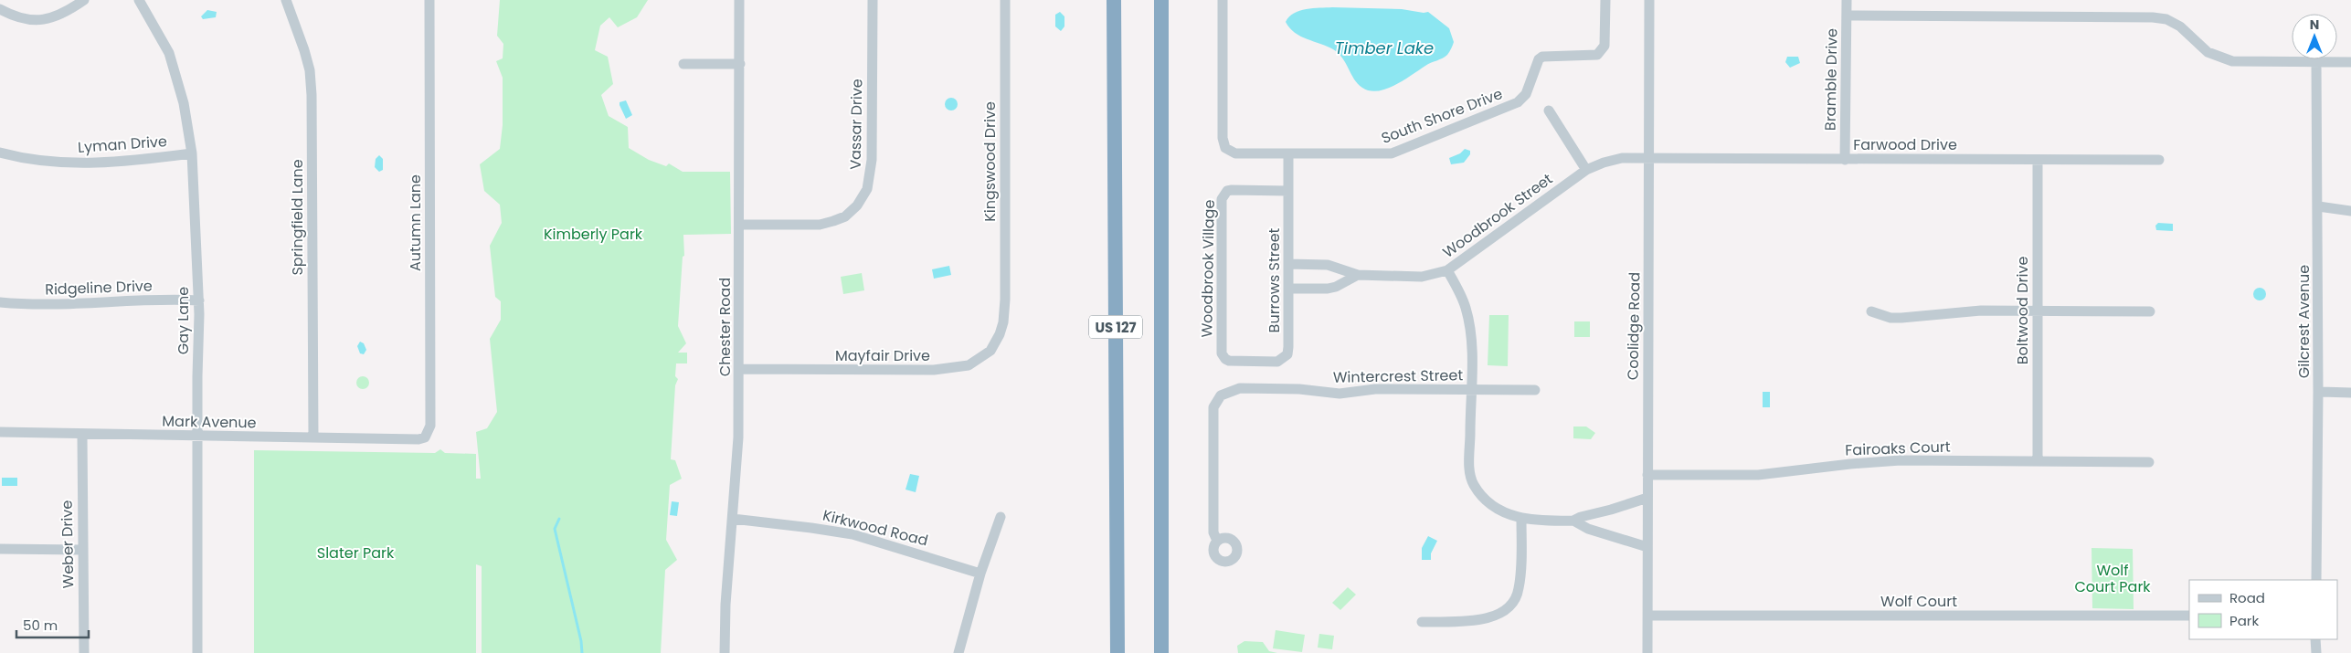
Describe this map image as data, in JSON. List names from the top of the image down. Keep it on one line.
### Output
{"streets":{"highway":["US 127"],"street":["Bramble Drive","South Shore Drive","Vassar Drive","Lyman Drive","Farwood Drive","Kingswood Drive","Woodbrook Street","Springfield Lane","Autumn Lane","Woodbrook Village","Burrows Street","Ridgeline Drive","Boltwood Drive","Gay Lane","Gilcrest Avenue","Coolidge Road","Chester Road","Mayfair Drive","Wintercrest Street","Mark Avenue","Fairoaks Court","Kirkwood Road","Weber Drive","Wolf Court"]},"crossings":[["Bramble Drive","Farwood Drive"],["South Shore Drive","Burrows Street"],["Vassar Drive","Chester Road"],["Lyman Drive","Gay Lane"],["Farwood Drive","Woodbrook Street"],["Farwood Drive","Boltwood Drive"],["Farwood Drive","Coolidge Road"],["Kingswood Drive","Mayfair Drive"],["Woodbrook Street","Burrows Street"],["Woodbrook Street","Coolidge Road"],["Springfield Lane","Mark Avenue"],["Autumn Lane","Mark Avenue"],["Woodbrook Village","Burrows Street"],["Ridgeline Drive","Gay Lane"],["Boltwood Drive","Fairoaks Court"],["Gay Lane","Mark Avenue"],["Coolidge Road","Fairoaks Court"],["Coolidge Road","Wolf Court"],["Chester Road","Mayfair Drive"],["Chester Road","Kirkwood Road"],["Mark Avenue","Weber Drive"]],"water":["Timber Lake"],"parks":["Kimberly Park","Slater Park","Wolf Court Park"],"legend":["Road","Park"],"scale_bar":"50 m","north":"top"}
